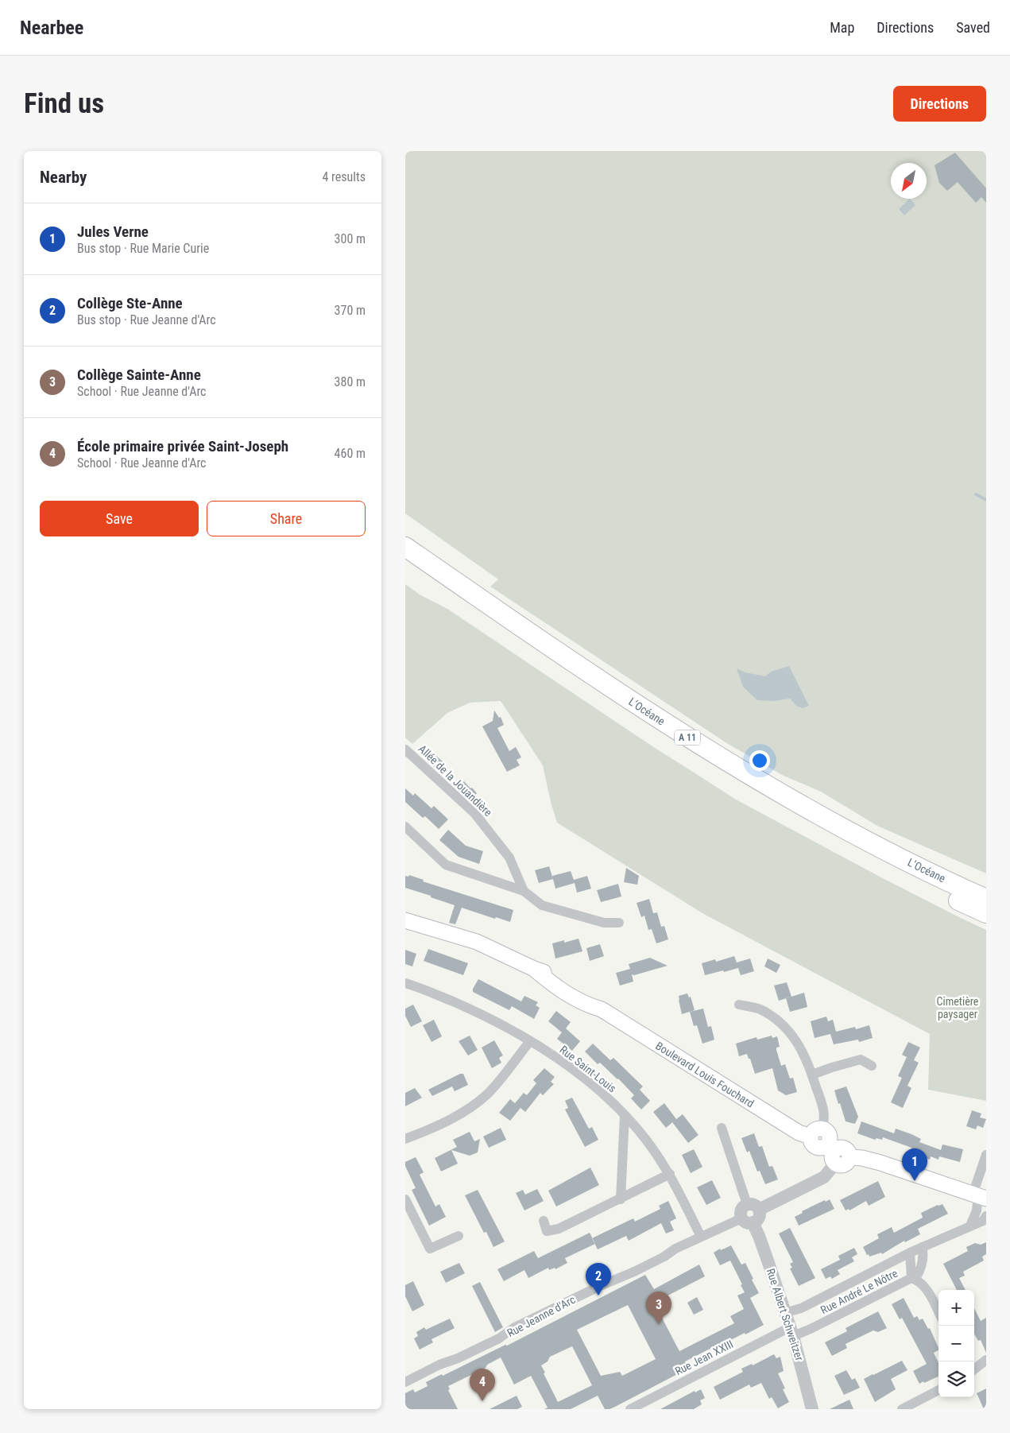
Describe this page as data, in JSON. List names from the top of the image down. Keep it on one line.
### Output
{"streets":{"highway":["L’Océane","A 11"],"main road":["Boulevard Louis Fouchard"],"street":["Allée de la Jouandière","Rue Saint-Louis","Rue André Le Nôtre","Rue Albert Schweitzer","Rue Jeanne d'Arc","Rue Jean XXIII"]},"crossings":[["Rue Saint-Louis","Rue Jeanne d'Arc"],["Rue André Le Nôtre","Rue Albert Schweitzer"],["Rue André Le Nôtre","Rue Jean XXIII"],["Rue Albert Schweitzer","Rue Jeanne d'Arc"],["Rue Albert Schweitzer","Rue Jean XXIII"]],"parks":["Cimetière paysager"],"north":"bottom left","page":{"header":"Nearbee","nav":["Map","Directions","Saved"],"buttons":["Directions",["Save","Share"]],"title":"Find us","heading":["Nearby","4 results"],"list":[{"mark":"1","name":"Jules Verne","note":"Bus stop · Rue Marie Curie","value":"300 m"},{"mark":"2","name":"Collège Ste-Anne","note":"Bus stop · Rue Jeanne d'Arc","value":"370 m"},{"mark":"3","name":"Collège Sainte-Anne","note":"School · Rue Jeanne d'Arc","value":"380 m"},{"mark":"4","name":"École primaire privée Saint-Joseph","note":"School · Rue Jeanne d'Arc","value":"460 m"}],"pins":["1","2","3","4"],"map_buttons":["+","−"]}}
